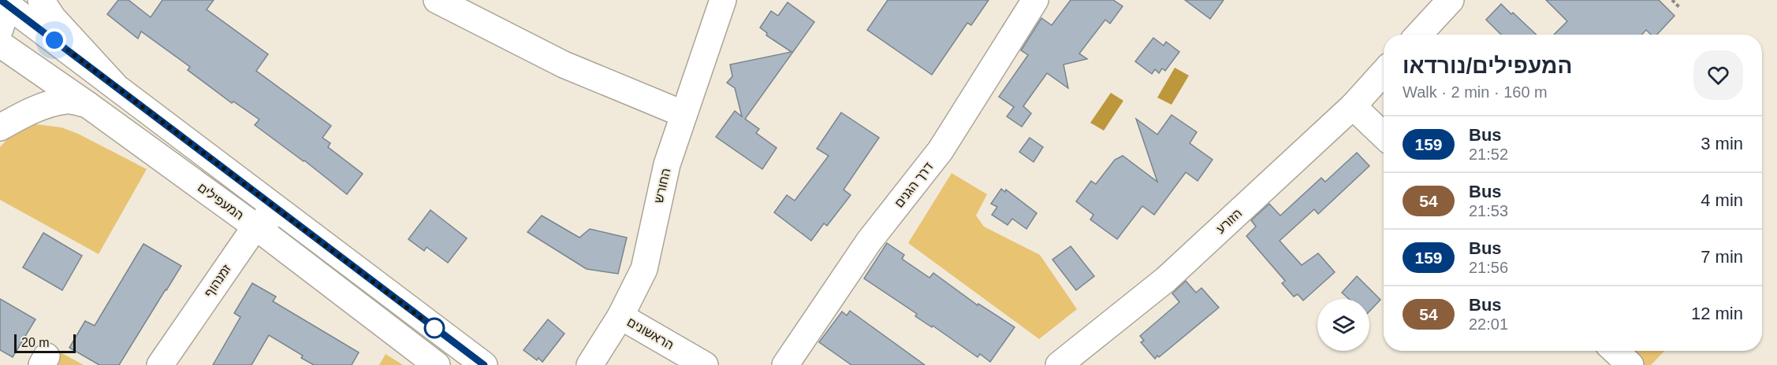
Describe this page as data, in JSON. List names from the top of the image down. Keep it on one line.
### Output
{"streets":{"main road":["דרך הגנים","החורש","המעפילים","הזורע","זמנהוף","הראשונים"]},"crossings":[["החורש","הראשונים"],["המעפילים","זמנהוף"]],"lines":["bus line 159"],"scale_bar":"20 m","page":{"heading":["המעפילים/נורדאו","Walk · 2 min · 160 m"],"list":[{"mark":"159","name":"Bus","note":"21:52","value":"3 min"},{"mark":"54","name":"Bus","note":"21:53","value":"4 min"},{"mark":"159","name":"Bus","note":"21:56","value":"7 min"},{"mark":"54","name":"Bus","note":"22:01","value":"12 min"}],"scale":"20 m"}}
